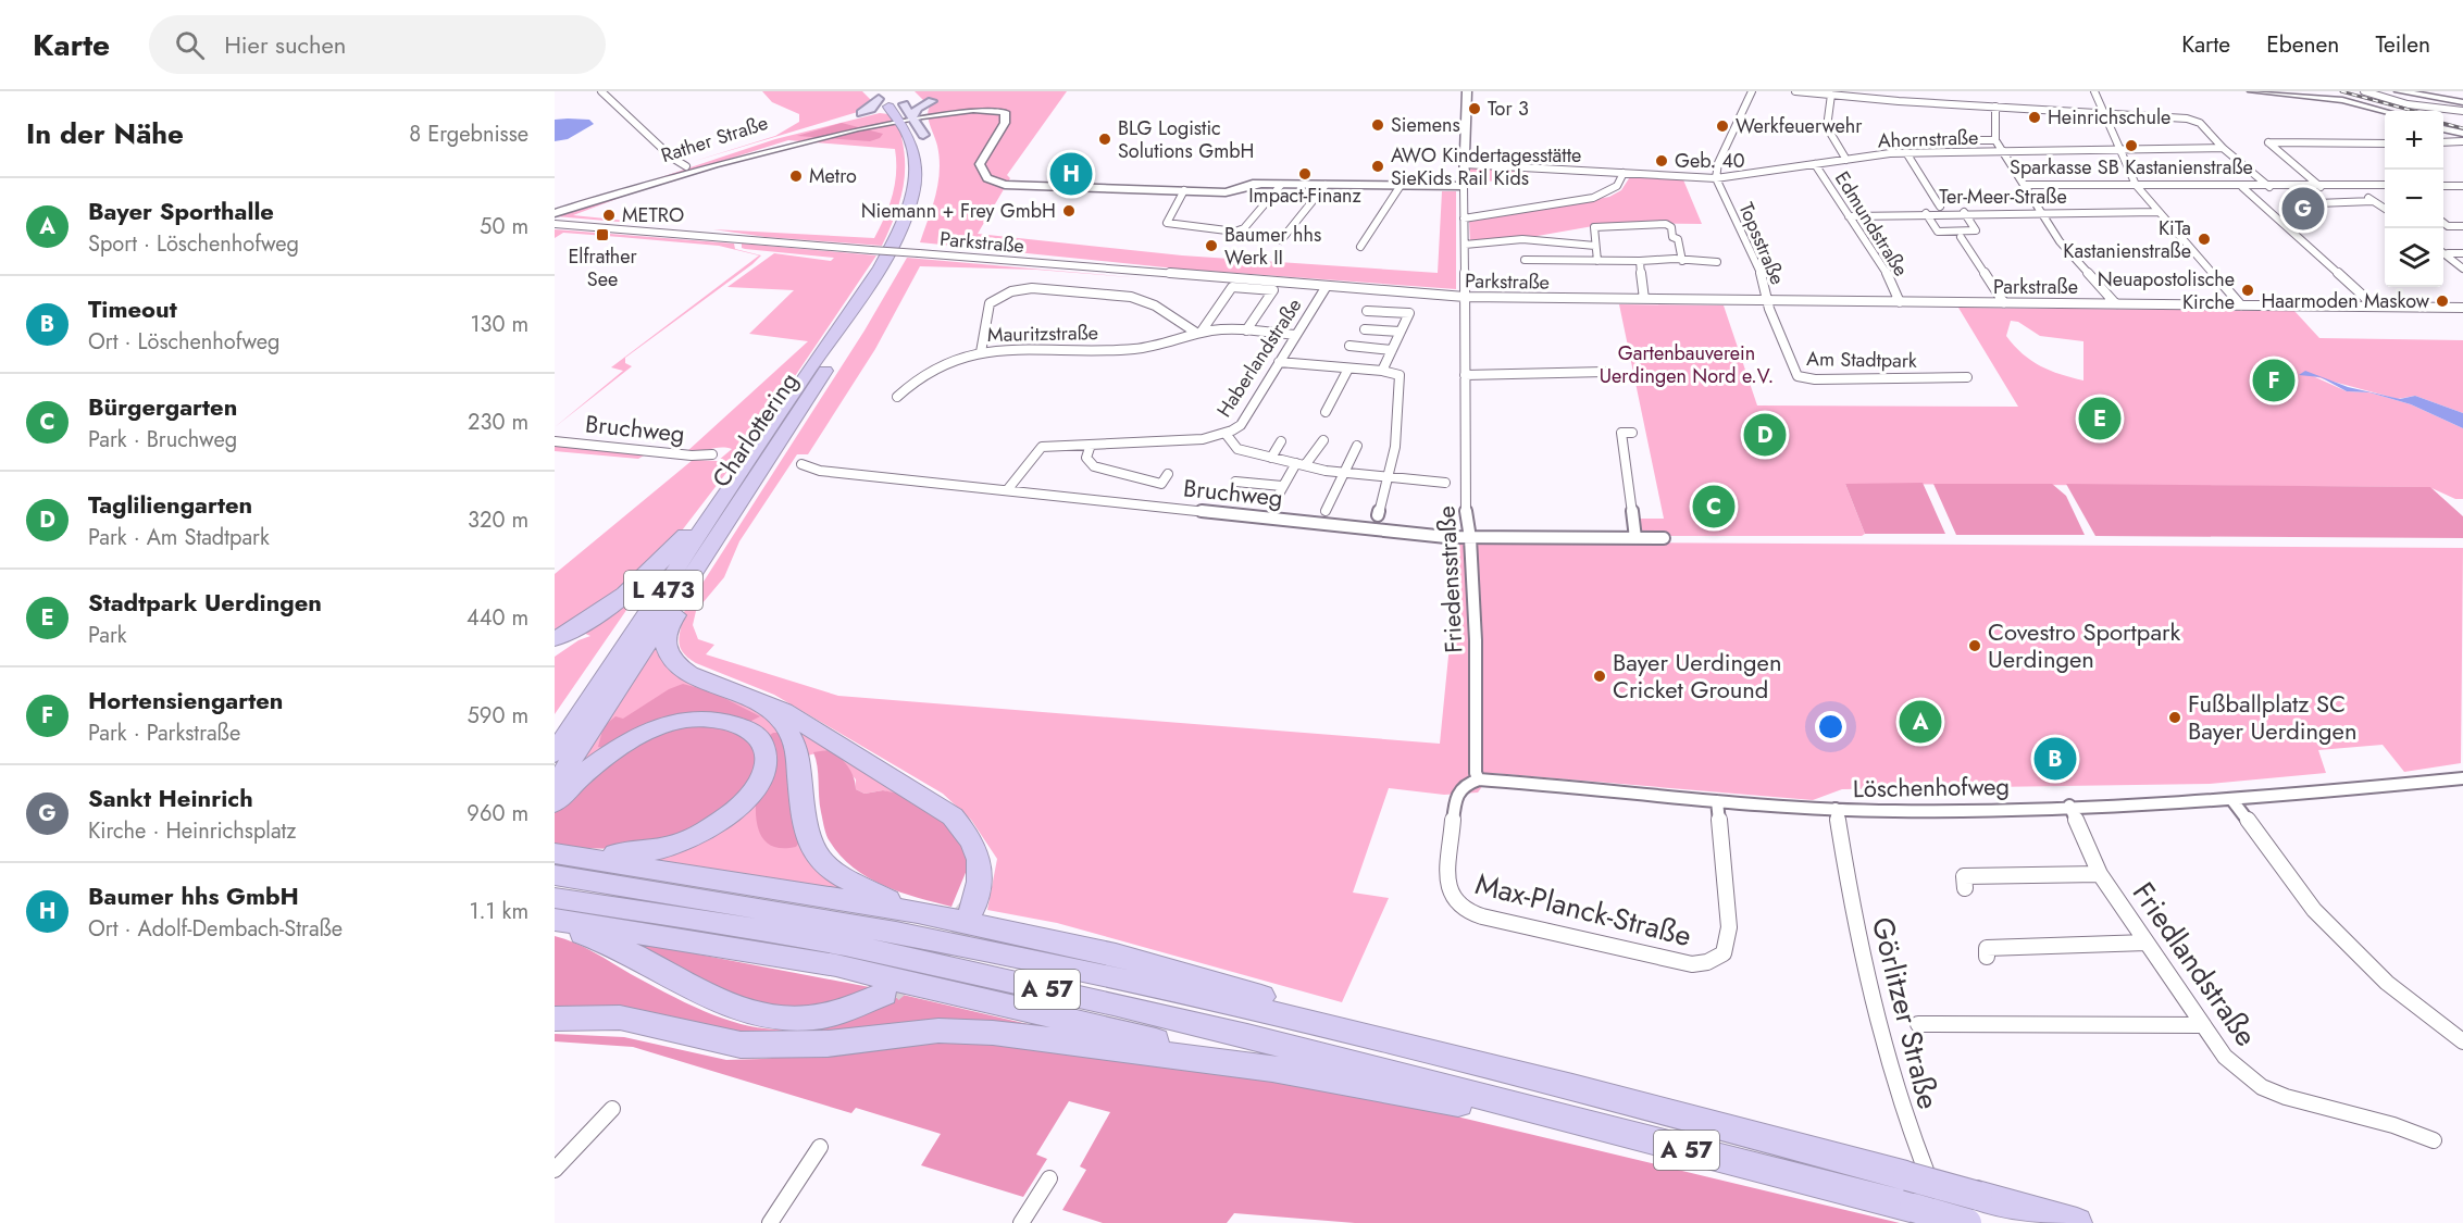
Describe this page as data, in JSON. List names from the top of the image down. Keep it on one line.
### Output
{"streets":{"highway":["Charlottering","L 473","A 57"],"main road":["Rather Straße","Friedensstraße"],"street":["Ahornstraße","Ter-Meer-Straße","Edmundstraße","Parkstraße","Topsstraße","Mauritzstraße","Haberlandstraße","Am Stadtpark","Bruchweg","Löschenhofweg","Max-Planck-Straße","Friedlandstraße","Görlitzer Straße"]},"crossings":[["Ahornstraße","Edmundstraße"],["Ahornstraße","Topsstraße"],["Ahornstraße","Friedensstraße"],["Ter-Meer-Straße","Edmundstraße"],["Edmundstraße","Parkstraße"],["Parkstraße","Topsstraße"],["Parkstraße","Haberlandstraße"],["Parkstraße","Am Stadtpark"],["Parkstraße","Friedensstraße"],["Topsstraße","Am Stadtpark"],["Mauritzstraße","Haberlandstraße"],["Bruchweg","Friedensstraße"],["Friedensstraße","Löschenhofweg"],["Friedensstraße","Max-Planck-Straße"],["Löschenhofweg","Max-Planck-Straße"],["Löschenhofweg","Friedlandstraße"],["Löschenhofweg","Görlitzer Straße"]],"parks":["Gartenbauverein Uerdingen Nord e.V."],"places":{"other":["Tor 3","Heinrichschule","Siemens","Werkfeuerwehr","BLG Logistic Solutions GmbH","Sparkasse SB Kastanienstraße","Geb. 40","AWO Kindertagesstätte SieKids Rail Kids","Impact-Finanz","Metro","Niemann + Frey GmbH","METRO","KiTa Kastanienstraße","Baumer hhs Werk II","Neuapostolische Kirche","Haarmoden Maskow","Covestro Sportpark Uerdingen","Bayer Uerdingen Cricket Ground","Fußballplatz SC Bayer Uerdingen"],"transit":["Elfrather See"]},"page":{"header":"Karte","search":"Hier suchen","nav":["Karte","Ebenen","Teilen"],"heading":["In der Nähe","8 Ergebnisse"],"map_buttons":["+","−"],"pins":["H","G","F","E","D","C","A","B"],"list":[{"mark":"A","name":"Bayer Sporthalle","note":"Sport · Löschenhofweg","value":"50 m"},{"mark":"B","name":"Timeout","note":"Ort · Löschenhofweg","value":"130 m"},{"mark":"C","name":"Bürgergarten","note":"Park · Bruchweg","value":"230 m"},{"mark":"D","name":"Tagliliengarten","note":"Park · Am Stadtpark","value":"320 m"},{"mark":"E","name":"Stadtpark Uerdingen","note":"Park","value":"440 m"},{"mark":"F","name":"Hortensiengarten","note":"Park · Parkstraße","value":"590 m"},{"mark":"G","name":"Sankt Heinrich","note":"Kirche · Heinrichsplatz","value":"960 m"},{"mark":"H","name":"Baumer hhs GmbH","note":"Ort · Adolf-Dembach-Straße","value":"1.1 km"}]}}
